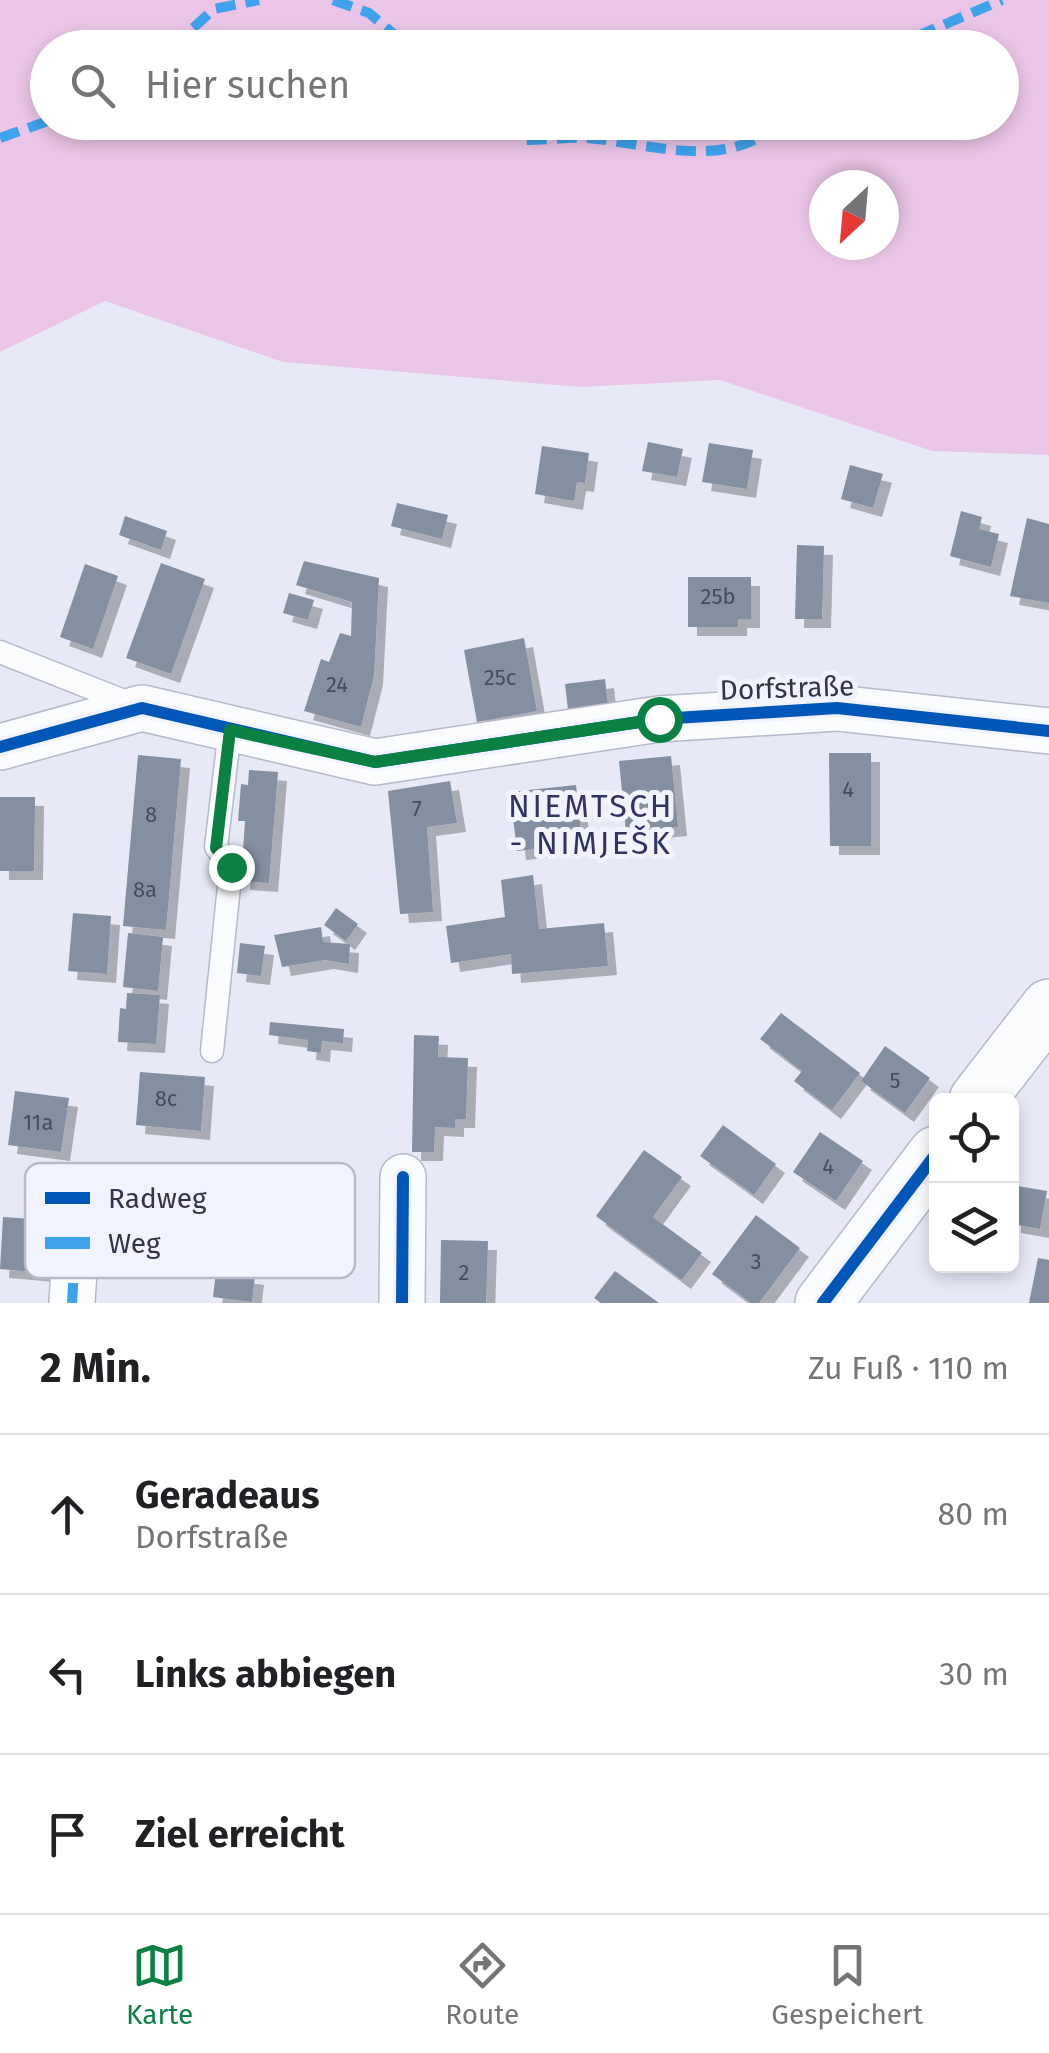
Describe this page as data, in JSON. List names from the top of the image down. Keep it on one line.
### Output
{"streets":{"street":["Dorfstraße"]},"districts":["NIEMTSCH - NIMJEŠK"],"house_numbers":["25b","25c","24","4","7","8","8a","5","8c","11a","4","3","2"],"legend":["Radweg","Weg"],"north":"bottom left","page":{"search":"Hier suchen","heading":["2 Min.","Zu Fuß · 110 m"],"list":[["Geradeaus","Dorfstraße","80 m"],["Links abbiegen","30 m"],"Ziel erreicht"],"nav":["Karte","Route","Gespeichert"]}}
